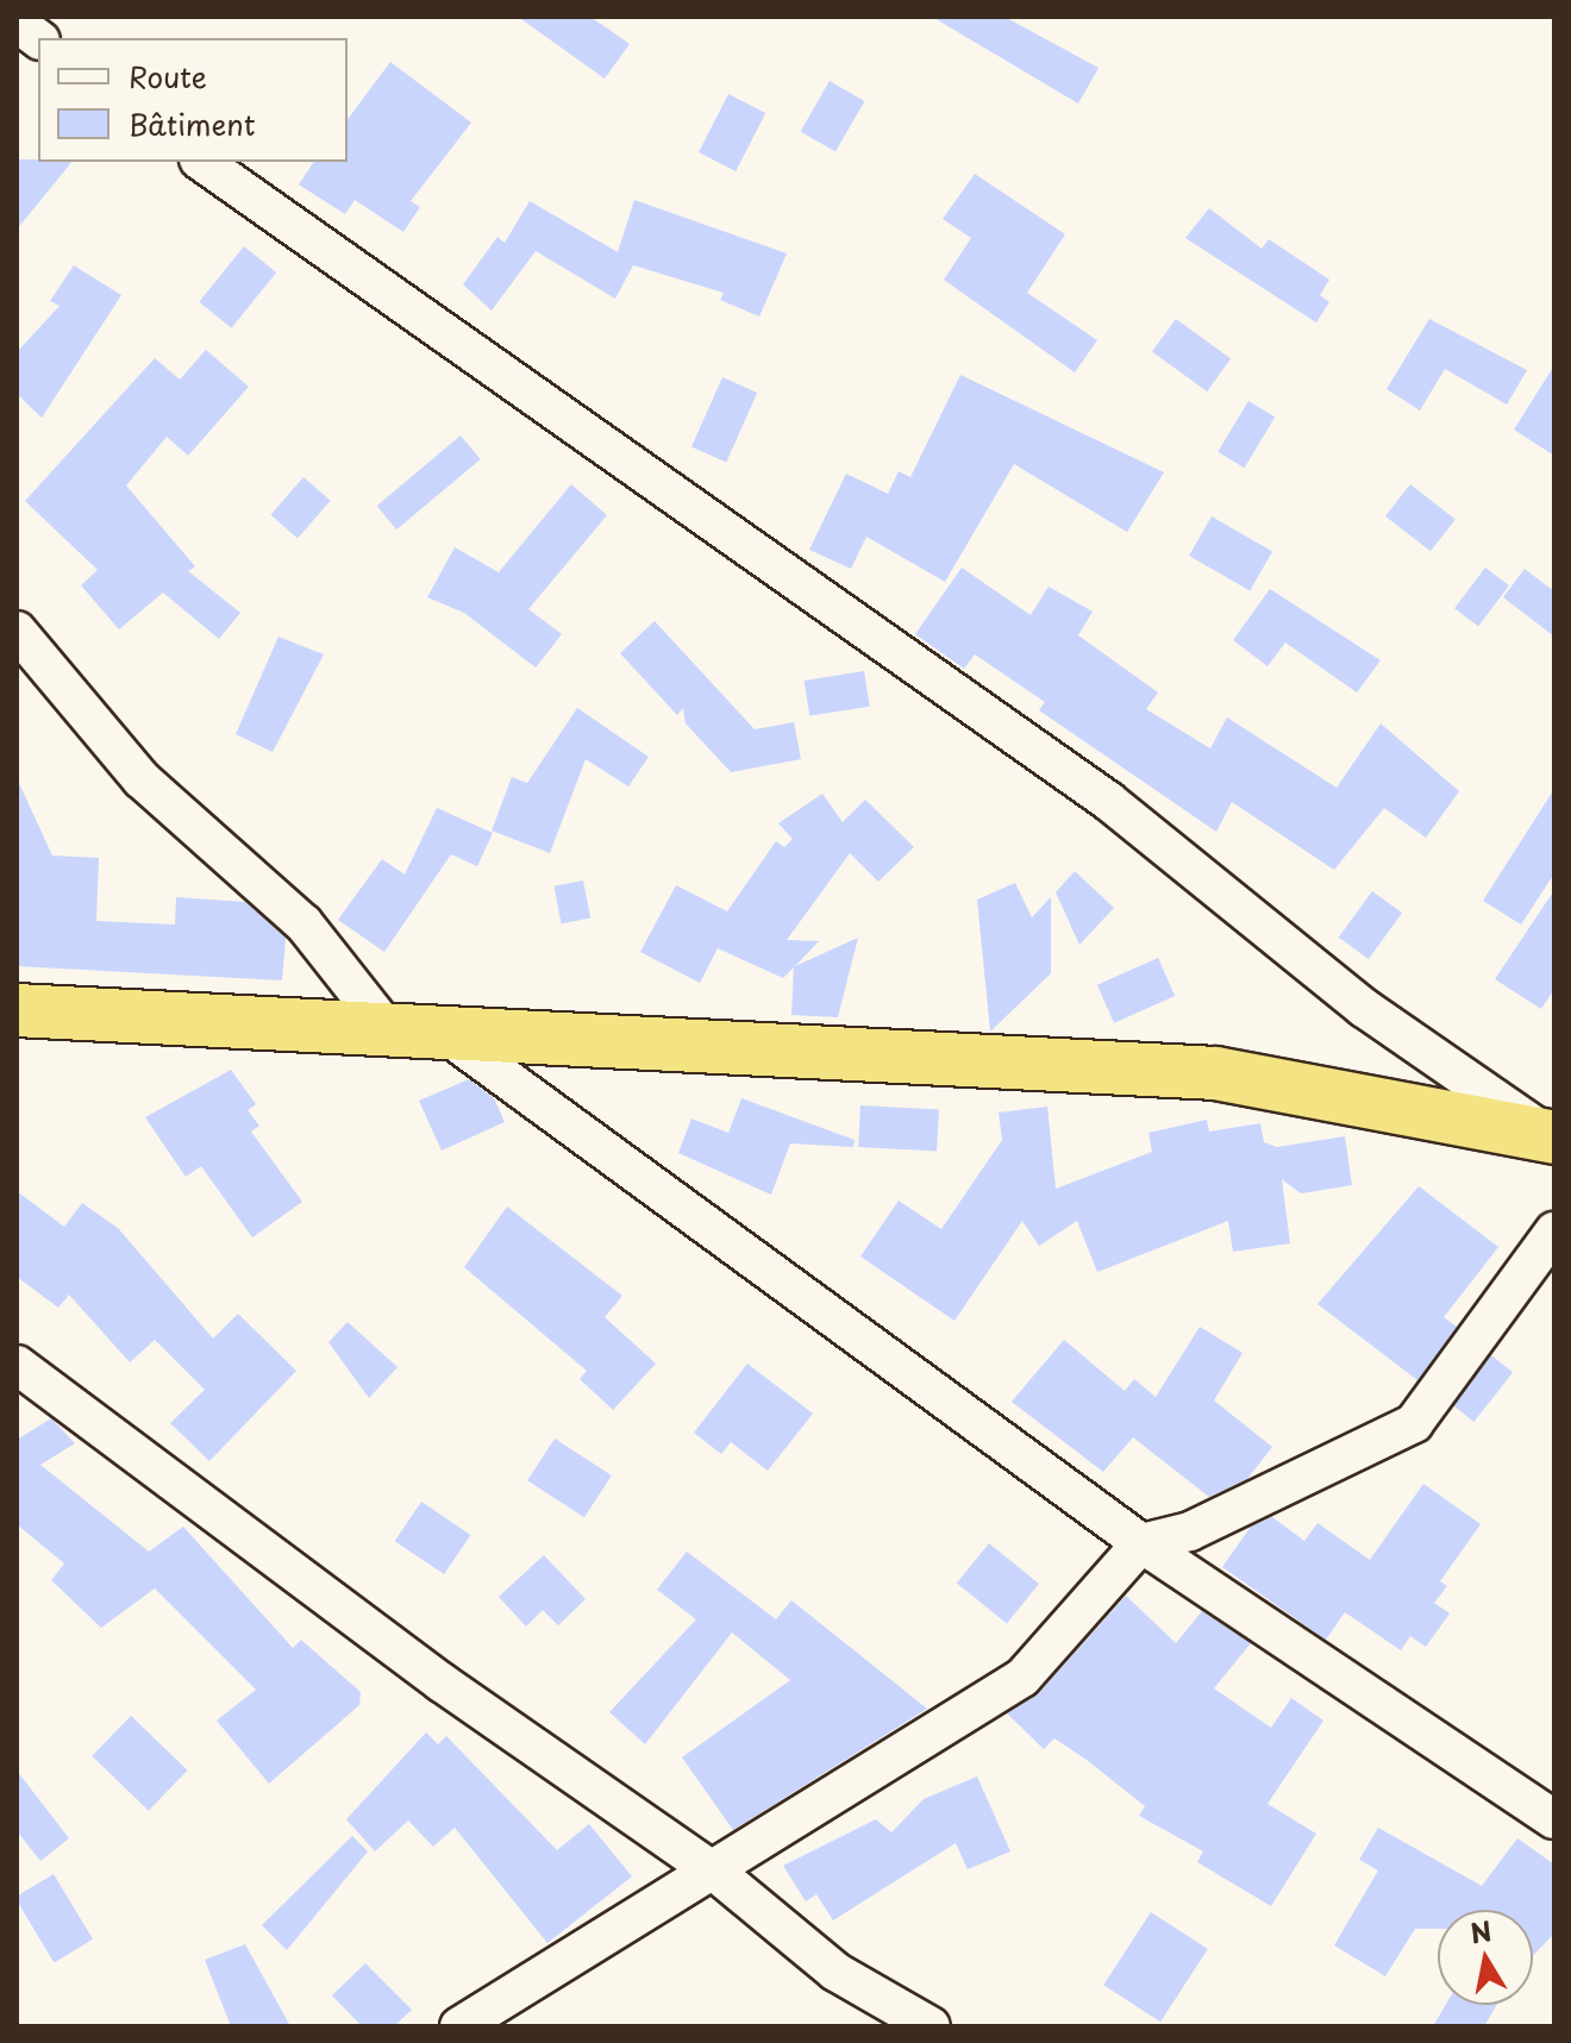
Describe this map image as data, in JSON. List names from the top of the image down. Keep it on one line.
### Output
{"legend":["Route","Bâtiment"],"north":"top"}
